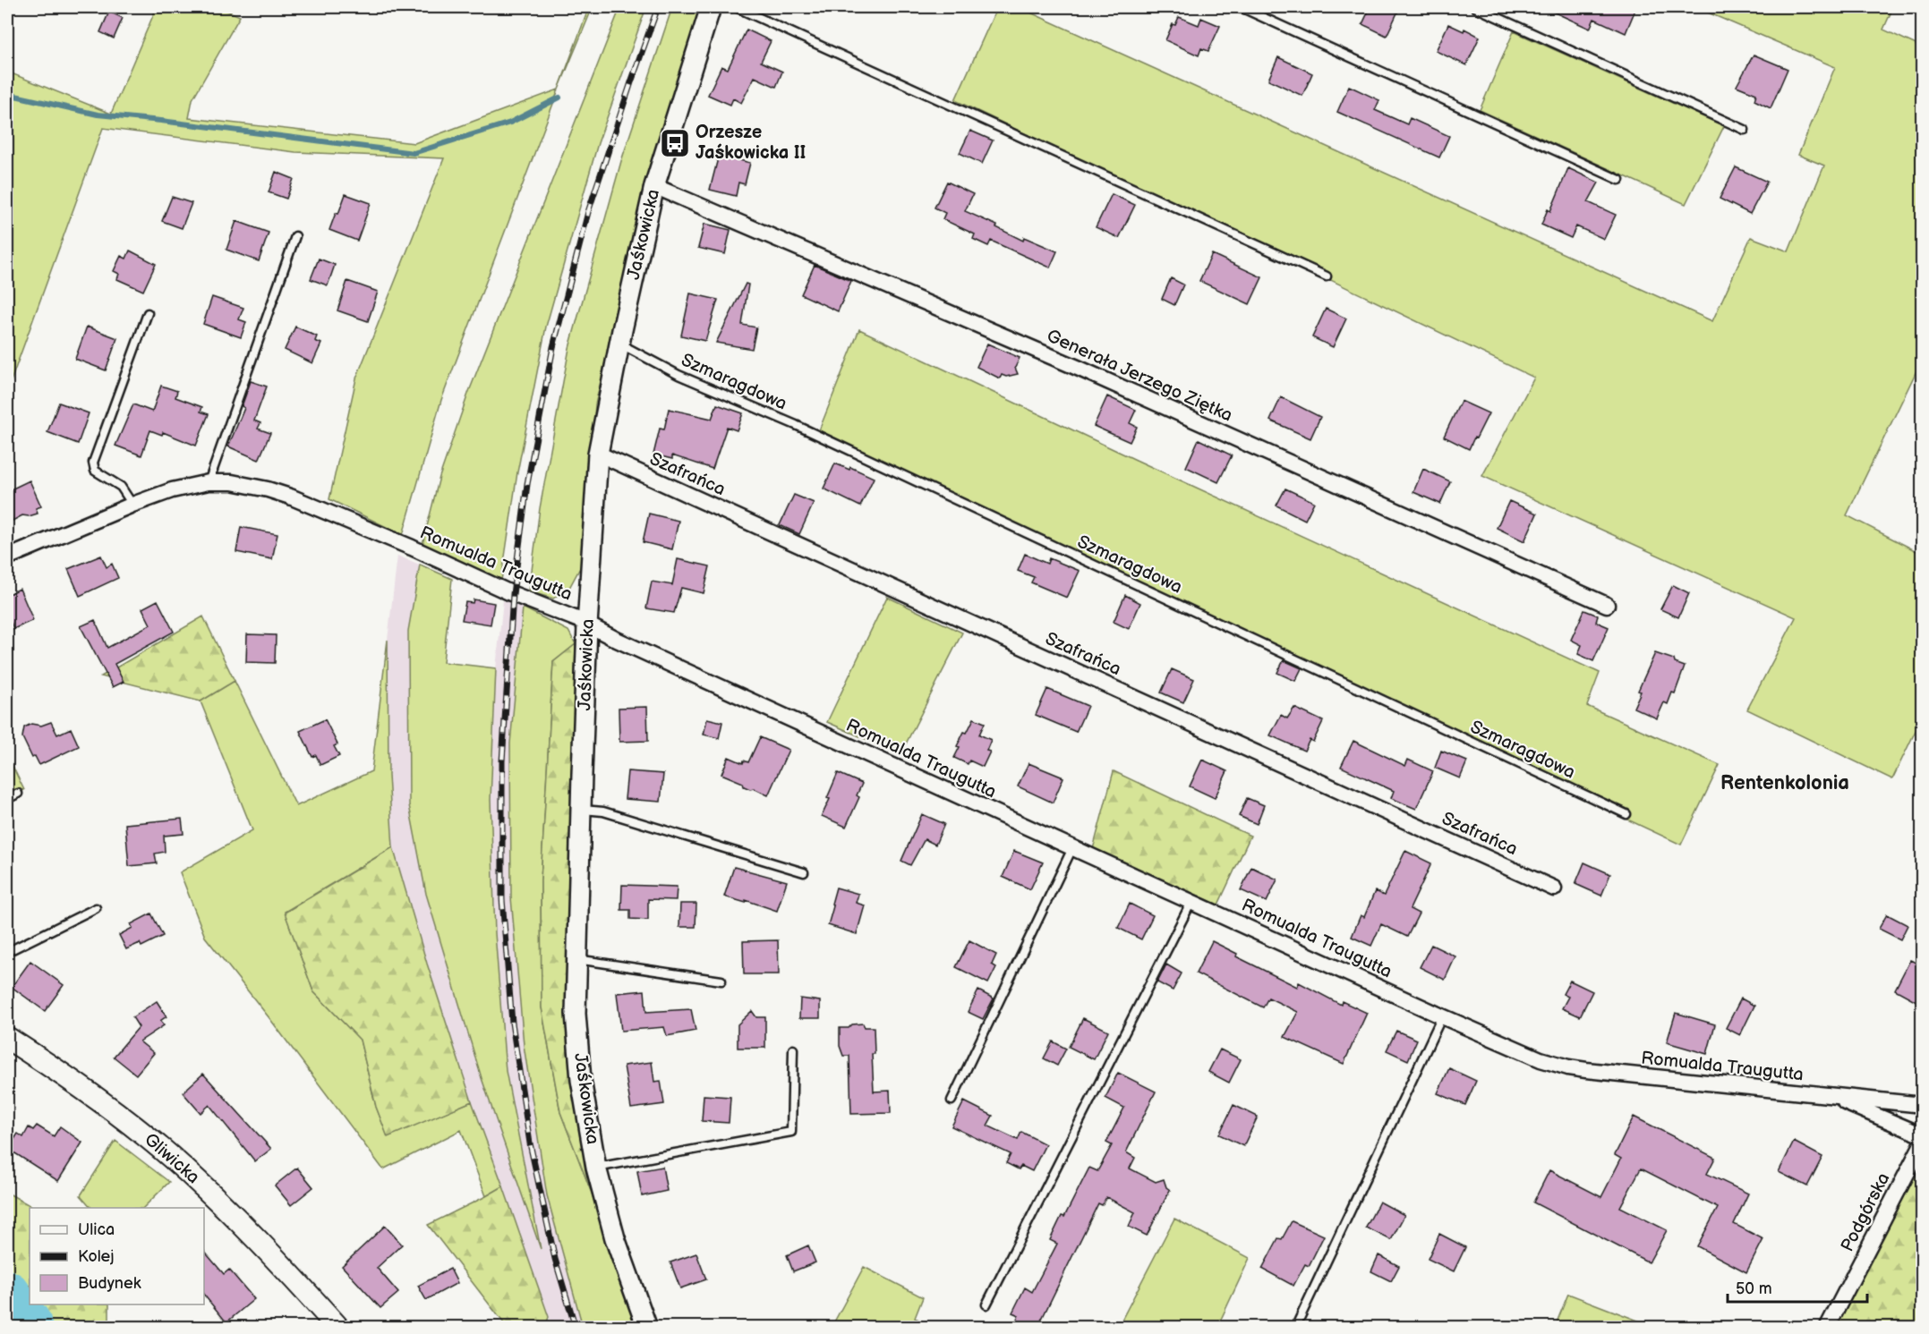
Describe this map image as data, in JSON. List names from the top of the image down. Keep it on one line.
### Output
{"streets":{"main road":["Gliwicka"],"street":["Jaśkowicka","Generała Jerzego Ziętka","Szafrańca","Romualda Traugutta","Podgórska"],"lane":["Szmaragdowa"]},"crossings":[["Jaśkowicka","Generała Jerzego Ziętka"],["Jaśkowicka","Szmaragdowa"],["Jaśkowicka","Szafrańca"],["Jaśkowicka","Romualda Traugutta"]],"districts":["Rentenkolonia"],"places":{"bus stop":["Orzesze Jaśkowicka II"]},"legend":["Ulica","Kolej","Budynek"],"scale_bar":"50 m"}
